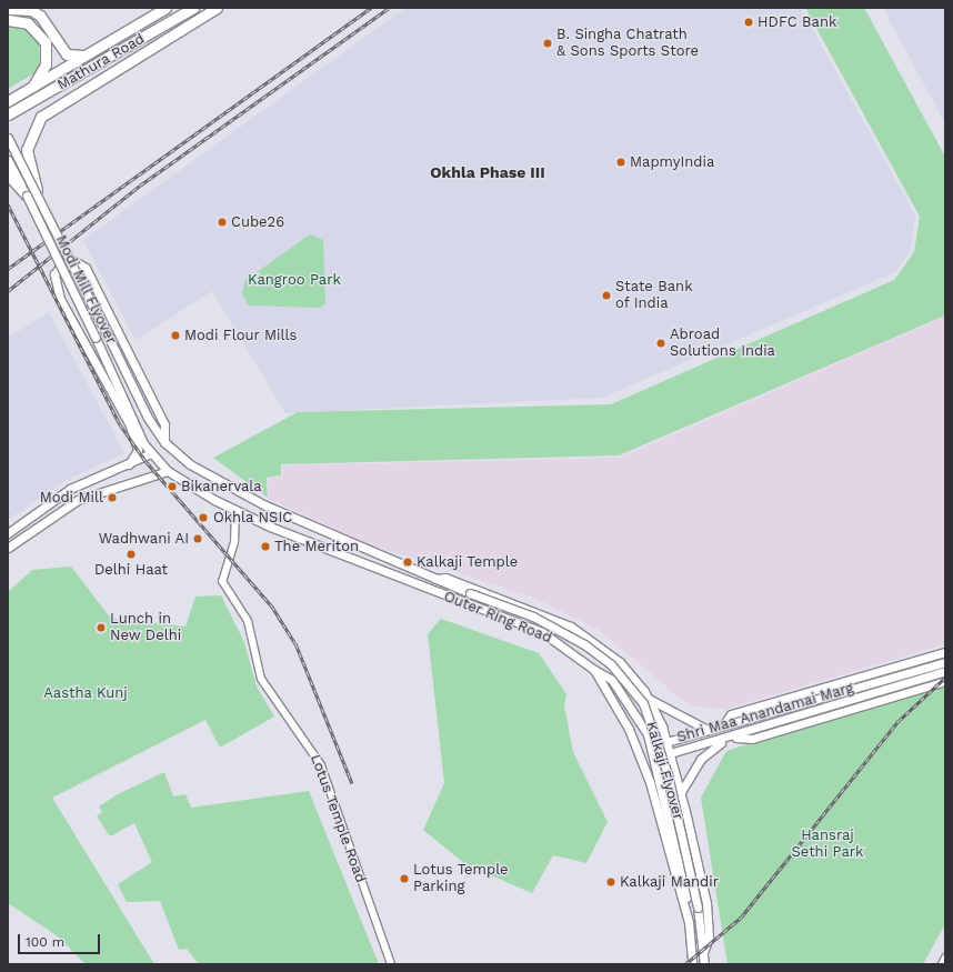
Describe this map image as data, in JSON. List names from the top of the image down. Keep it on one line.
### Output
{"streets":{"highway":["Mathura Road"],"main road":["Modi Mill Flyover","Outer Ring Road","Shri Maa Anandamai Marg","Kalkaji Flyover"],"street":["Lotus Temple Road"]},"crossings":[["Modi Mill Flyover","Outer Ring Road"],["Outer Ring Road","Kalkaji Flyover"],["Outer Ring Road","Lotus Temple Road"]],"districts":["Okhla Phase III"],"parks":["Kangroo Park","Aastha Kunj","Hansraj Sethi Park"],"places":["HDFC Bank","B. Singha Chatrath & Sons Sports Store","MapmyIndia","Cube26","State Bank of India","Modi Flour Mills","Abroad Solutions India","Bikanervala","Modi Mill","Okhla NSIC","Wadhwani AI","The Meriton","Delhi Haat","Kalkaji Temple","Lunch in New Delhi","Lotus Temple Parking","Kalkaji Mandir"],"scale_bar":"100 m"}
